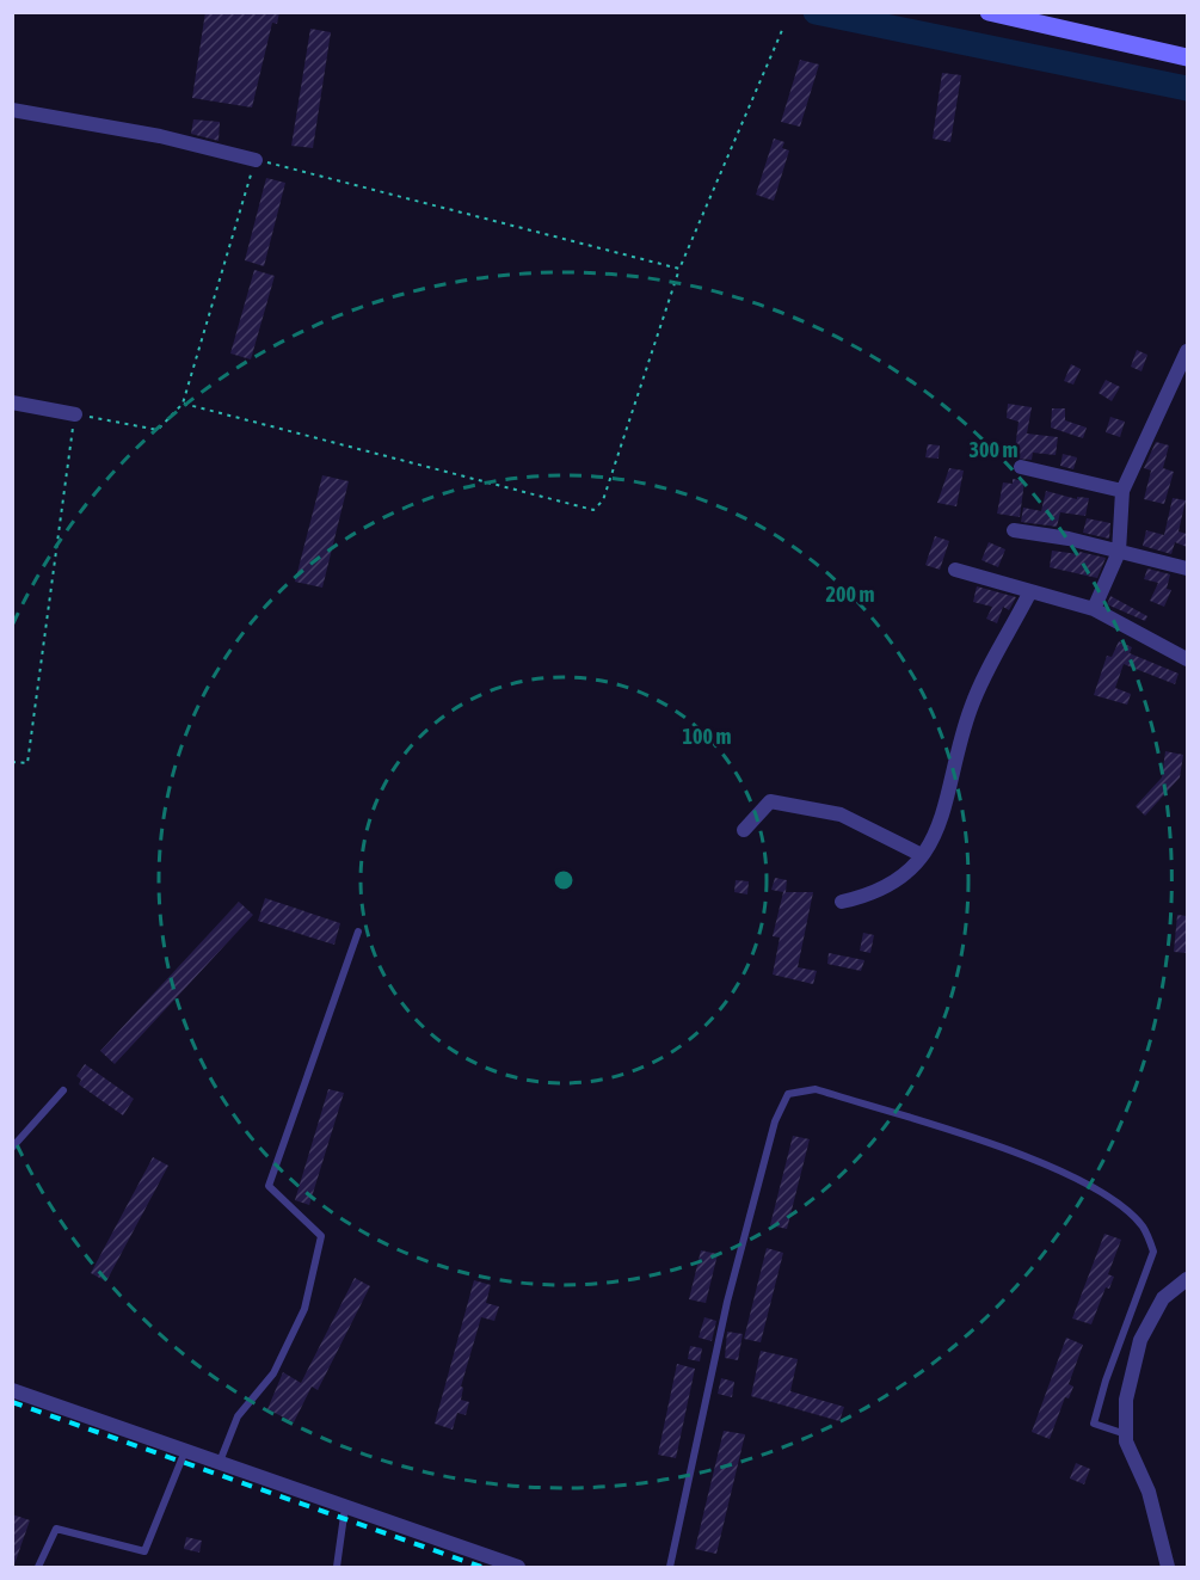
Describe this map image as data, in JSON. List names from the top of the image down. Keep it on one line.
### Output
{"rings":["300 m","200 m","100 m"]}
